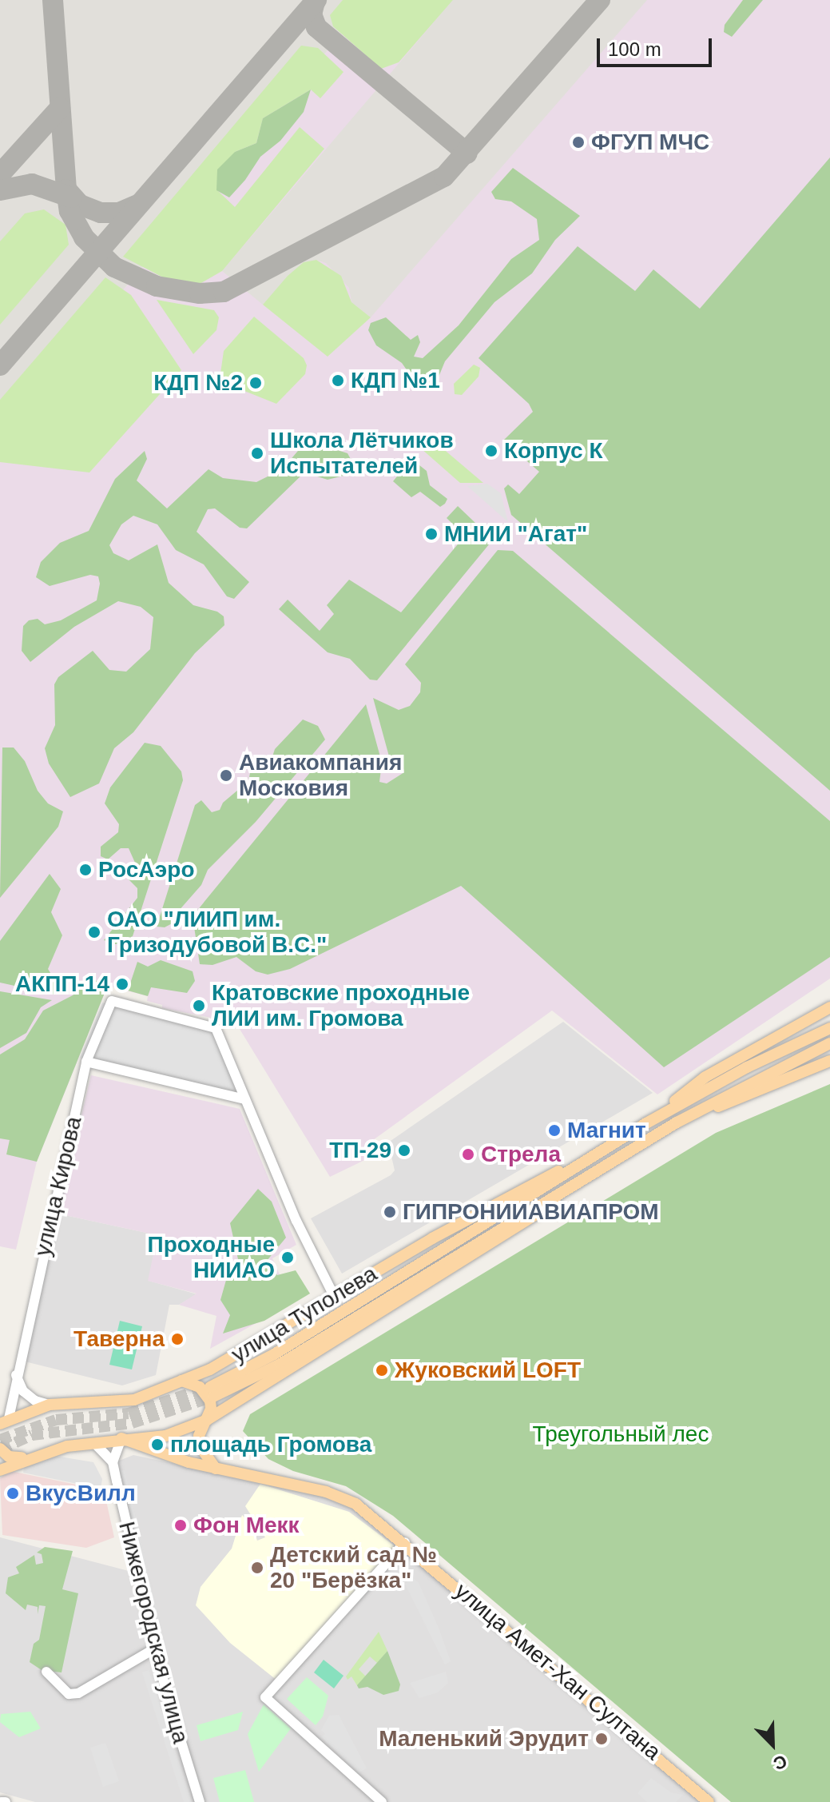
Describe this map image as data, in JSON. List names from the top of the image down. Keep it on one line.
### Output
{"streets":{"main road":["улица Туполева","улица Амет-Хан Султана"],"street":["улица Кирова","Нижегородская улица"]},"crossings":[["улица Кирова","улица Туполева"],["улица Туполева","улица Амет-Хан Султана"]],"parks":["Треугольный лес"],"places":["ФГУП МЧС","КДП №1","КДП №2","Корпус К","Школа Лётчиков Испытателей","МНИИ \"Агат\"","Авиакомпания Московия","РосАэро","ОАО \"ЛИИП им. Гризодубовой В.С.\"","АКПП-14","Кратовские проходные ЛИИ им. Громова","Магнит","ТП-29","Стрела","ГИПРОНИИАВИАПРОМ","Проходные НИИАО","Таверна","Жуковский LOFT","площадь Громова","ВкусВилл","Фон Мекк","Детский сад № 20 \"Берёзка\"","Маленький Эрудит"],"scale_bar":"100 m","north":"bottom right"}
